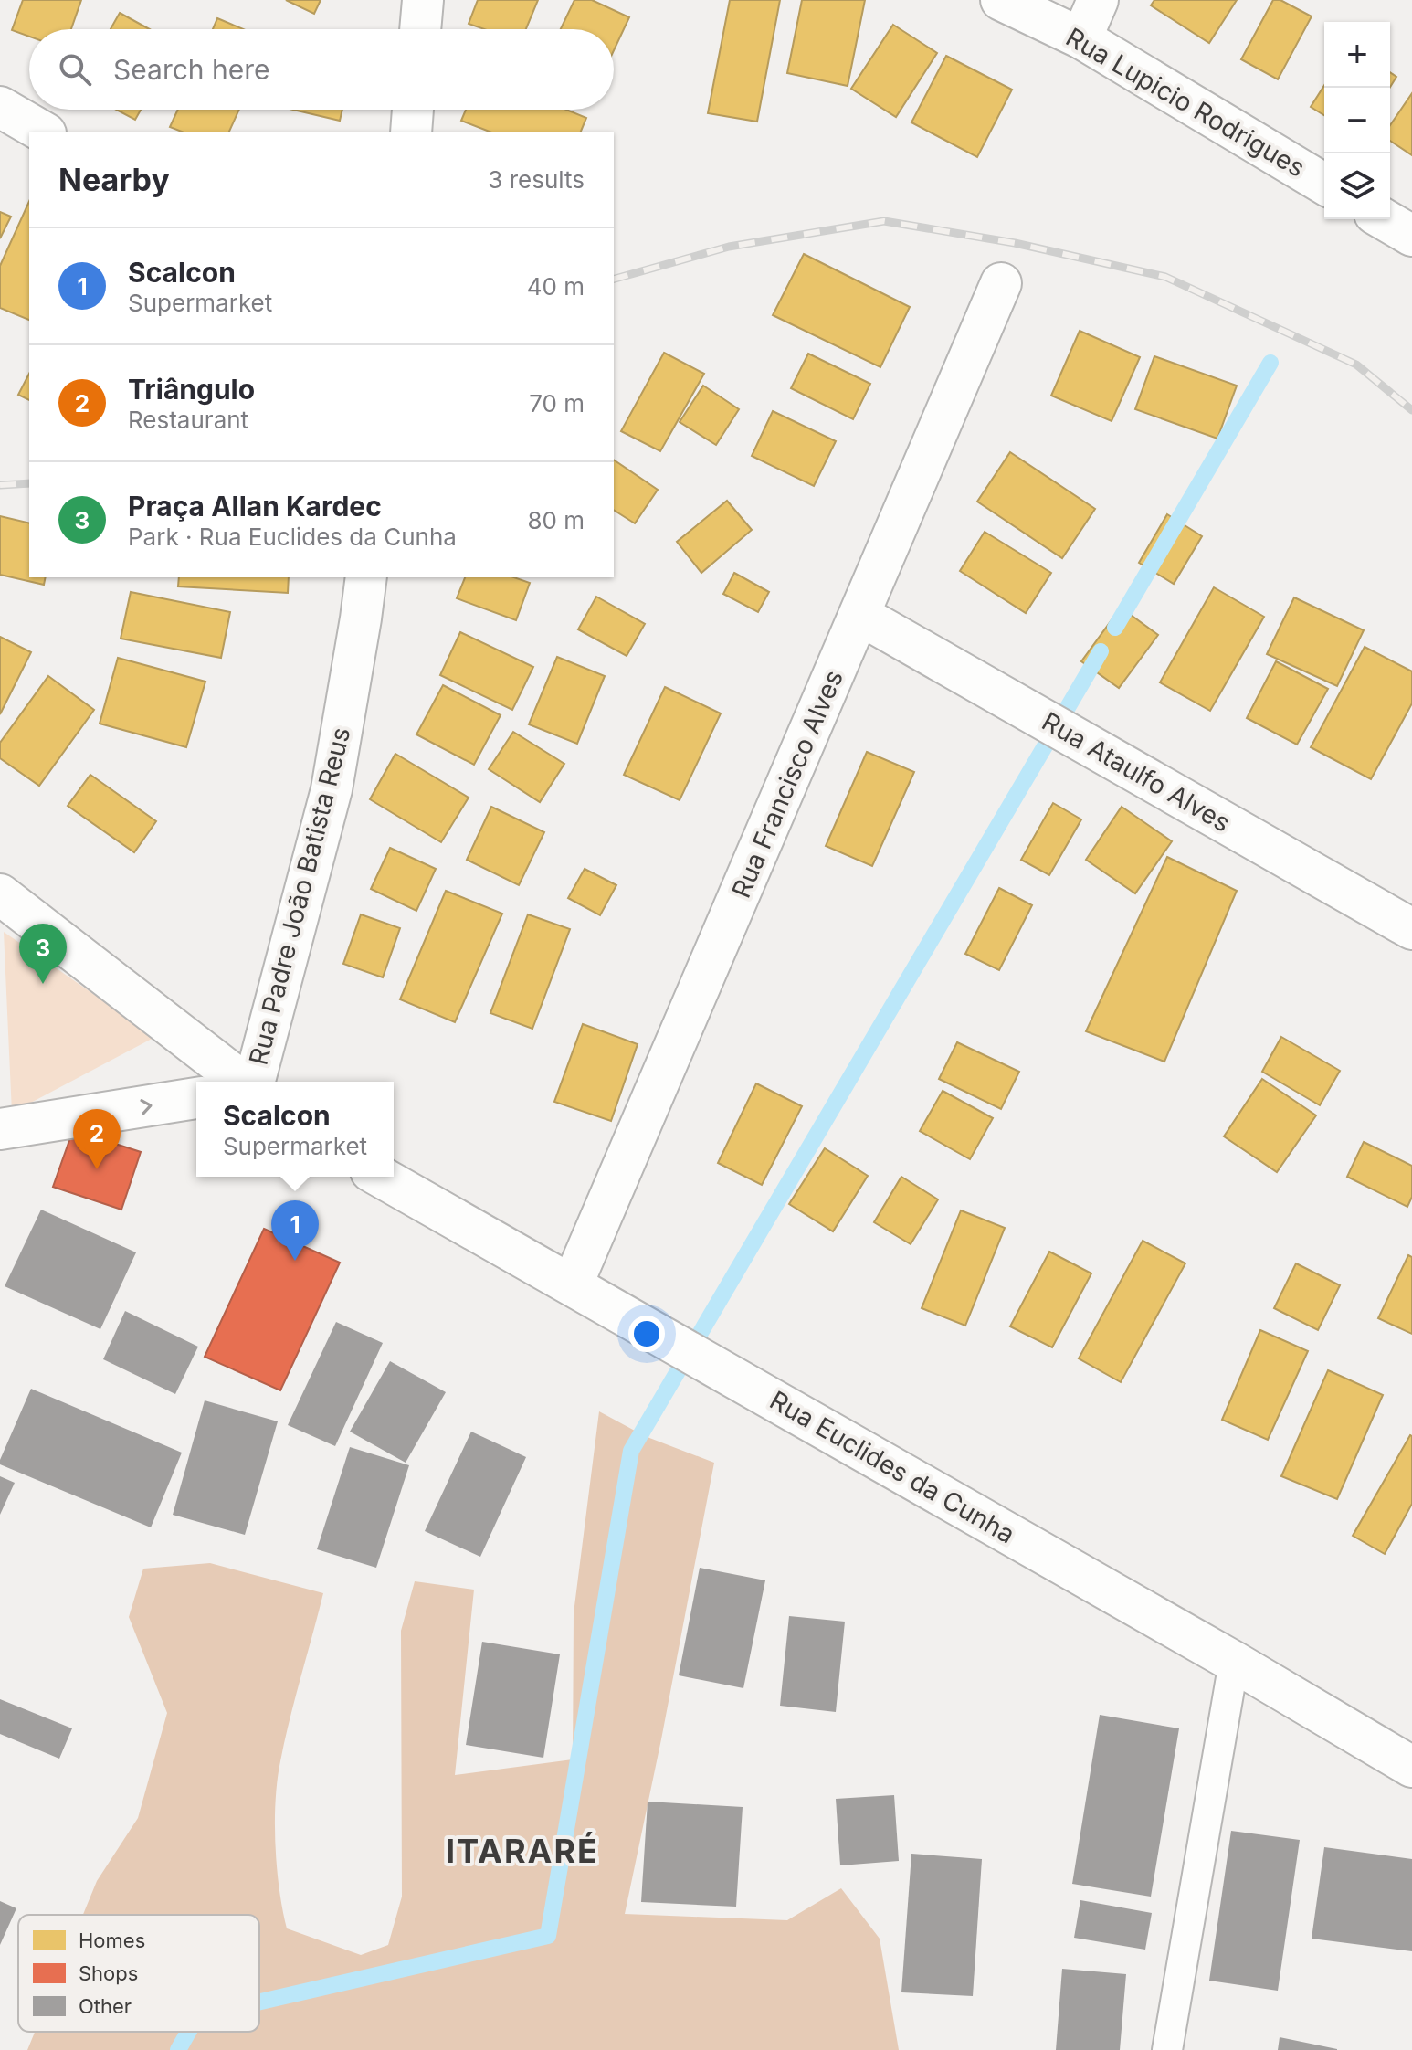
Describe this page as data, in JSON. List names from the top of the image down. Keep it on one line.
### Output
{"streets":{"street":["Rua Lupicio Rodrigues","Rua Ataulfo Alves","Rua Francisco Alves","Rua Padre João Batista Reus","Rua Euclides da Cunha"]},"crossings":[["Rua Ataulfo Alves","Rua Francisco Alves"],["Rua Francisco Alves","Rua Euclides da Cunha"]],"districts":["ITARARÉ"],"legend":["Homes","Shops","Other"],"page":{"map_buttons":["+","−"],"search":"Search here","heading":["Nearby","3 results"],"list":[{"mark":"1","name":"Scalcon","note":"Supermarket","value":"40 m"},{"mark":"2","name":"Triângulo","note":"Restaurant","value":"70 m"},{"mark":"3","name":"Praça Allan Kardec","note":"Park · Rua Euclides da Cunha","value":"80 m"}],"pins":["3","2","1"],"popup":["Scalcon","Supermarket"]}}
